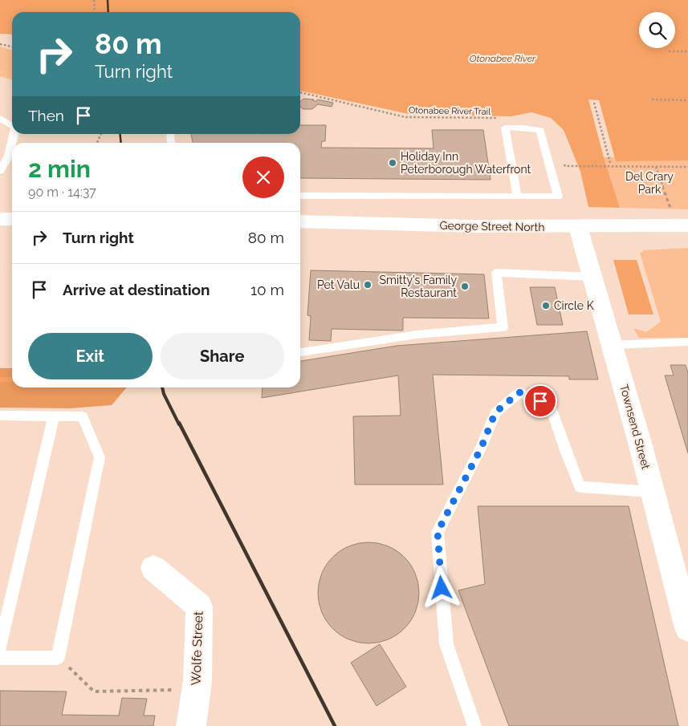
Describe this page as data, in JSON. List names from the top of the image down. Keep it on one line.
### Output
{"streets":{"street":["George Street North","Townsend Street","Wolfe Street"],"path":["Otonabee River Trail"]},"crossings":[["George Street North","Townsend Street"]],"water":["Otonabee River"],"parks":["Del Crary Park"],"places":["Holiday Inn Peterborough Waterfront","Pet Valu","Smitty's Family Restaurant","Circle K"],"page":{"turn":["80 m","Turn right"],"then":"Then","heading":["2 min","90 m · 14:37"],"list":[{"name":"Turn right","value":"80 m"},{"name":"Arrive at destination","value":"10 m"}],"buttons":["Exit","Share"]}}
